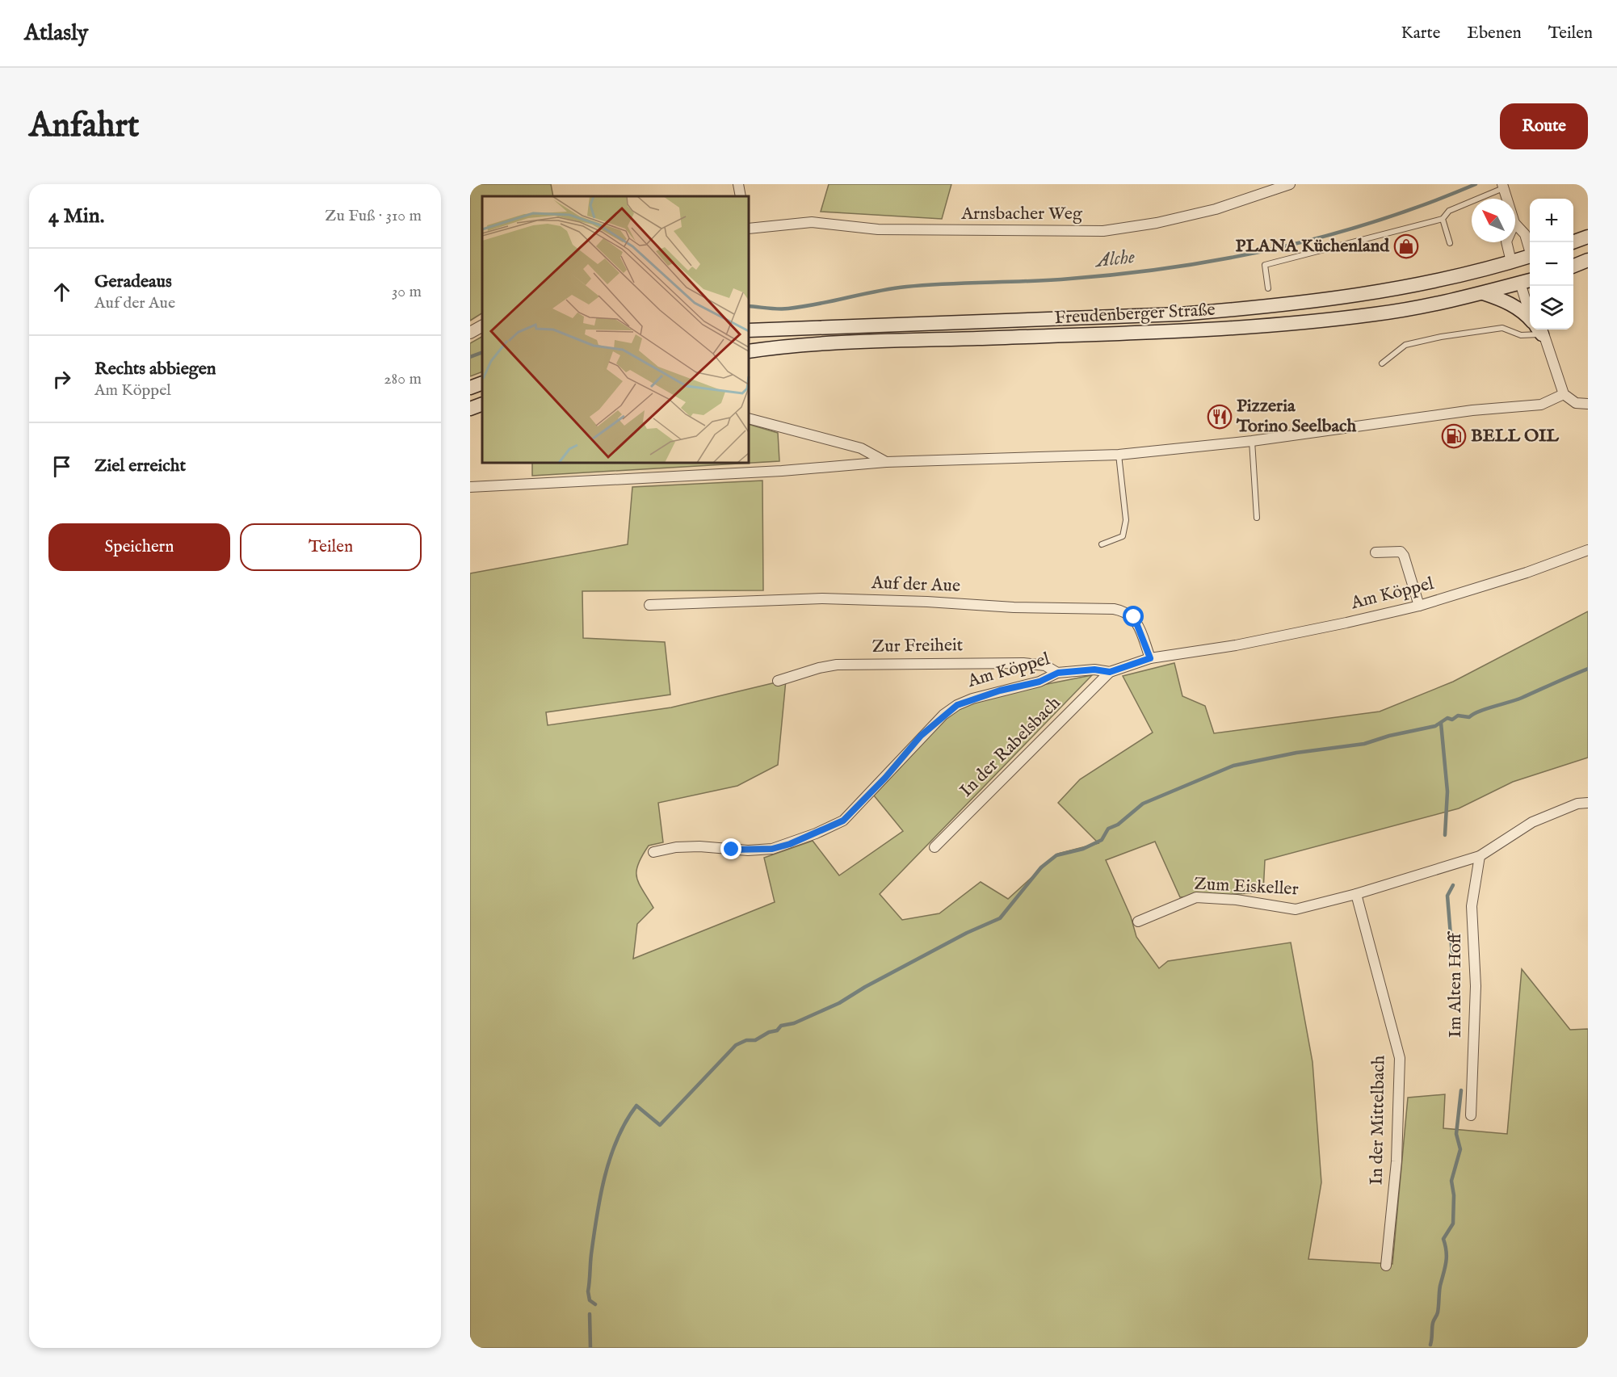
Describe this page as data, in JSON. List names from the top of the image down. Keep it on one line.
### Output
{"streets":{"main road":["Freudenberger Straße"],"street":["Arnsbacher Weg","Auf der Aue","Am Köppel","Zur Freiheit","In der Rabelsbach","Zum Eiskeller","Im Alten Hoff","In der Mittelbach"]},"crossings":[["Auf der Aue","Am Köppel"],["Am Köppel","Zur Freiheit"],["Am Köppel","In der Rabelsbach"],["Zum Eiskeller","In der Mittelbach"]],"water":["Alche"],"places":{"shop":["PLANA Küchenland"],"restaurant":["Pizzeria Torino Seelbach"],"fuel station":["BELL OIL"]},"north":"top left","page":{"header":"Atlasly","nav":["Karte","Ebenen","Teilen"],"buttons":["Route",["Speichern","Teilen"]],"title":"Anfahrt","heading":["4 Min.","Zu Fuß · 310 m"],"map_buttons":["+","−"],"list":[["Geradeaus","Auf der Aue","30 m"],["Rechts abbiegen","Am Köppel","280 m"],"Ziel erreicht"]}}
